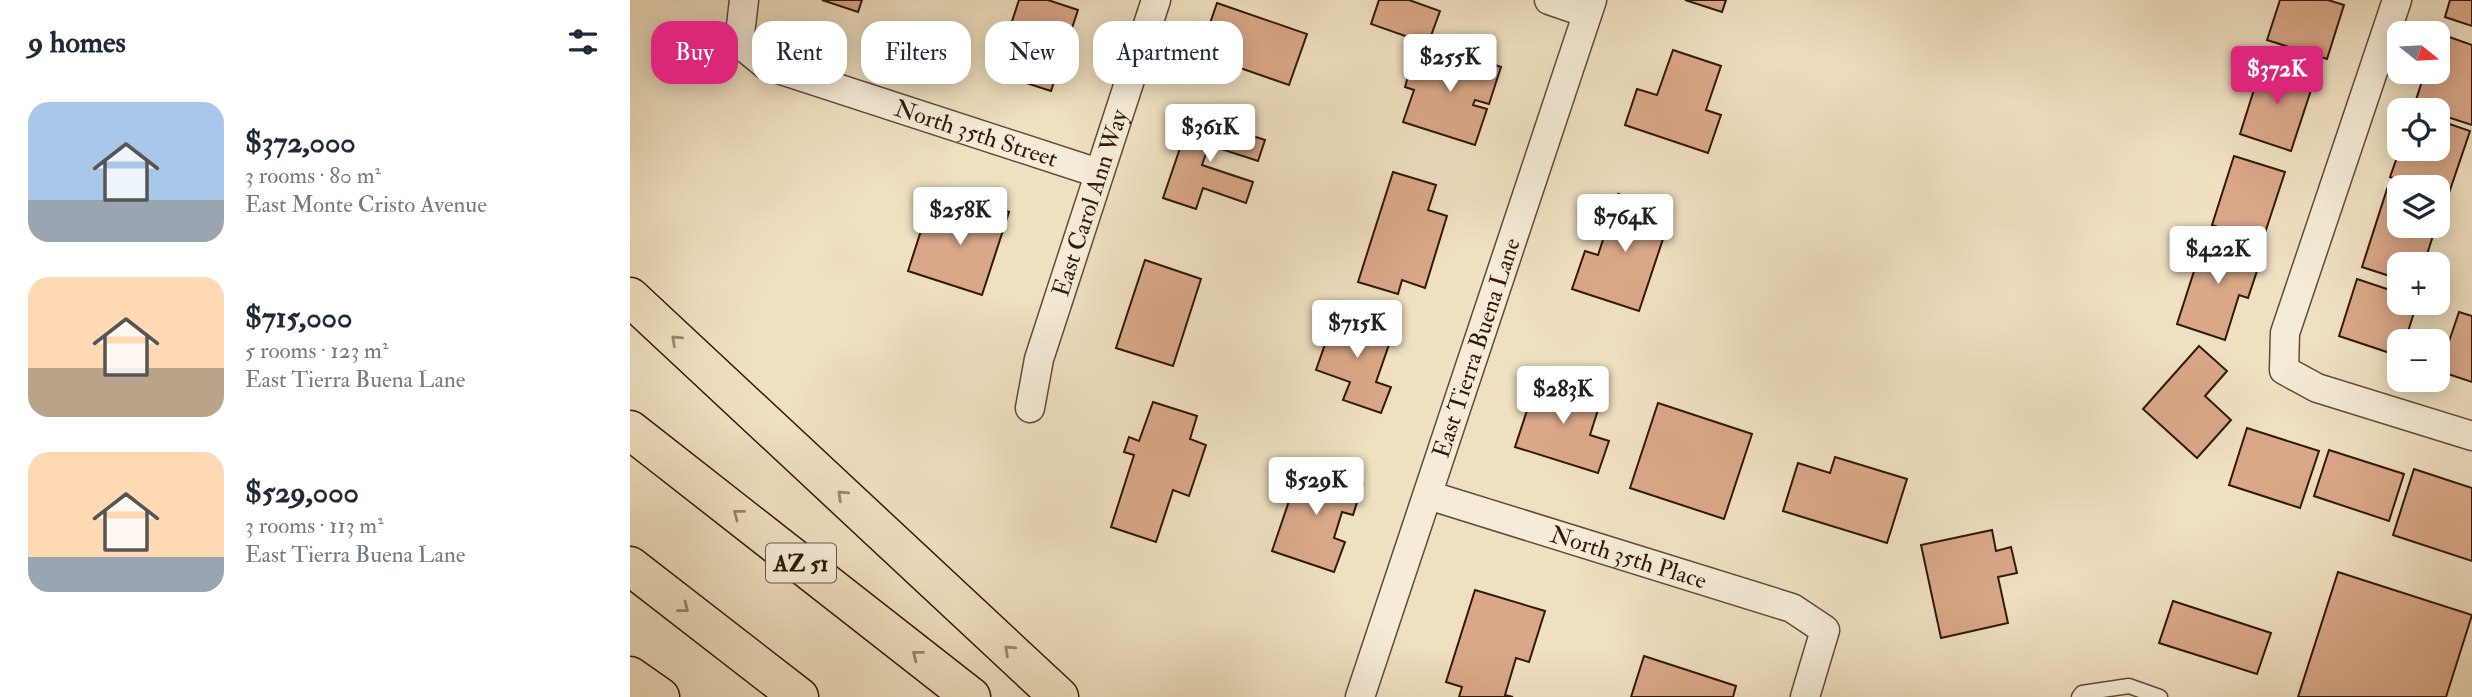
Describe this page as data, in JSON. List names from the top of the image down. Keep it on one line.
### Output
{"streets":{"highway":["AZ 51"],"street":["North 35th Street","East Carol Ann Way","East Tierra Buena Lane","North 35th Place"]},"crossings":[["North 35th Street","East Carol Ann Way"],["East Tierra Buena Lane","North 35th Place"]],"north":"right","page":{"heading":"9 homes","map_buttons":["+","−"],"chip":["Buy","Rent","Filters","New","Apartment"],"price":["$255K","$372K","$361K","$258K","$764K","$422K","$715K","$283K","$529K"],"list":[{"name":"$372,000","note":"3 rooms · 80 m² · East Monte Cristo Avenue"},{"name":"$715,000","note":"5 rooms · 123 m² · East Tierra Buena Lane"},{"name":"$529,000","note":"3 rooms · 113 m² · East Tierra Buena Lane"}]}}
